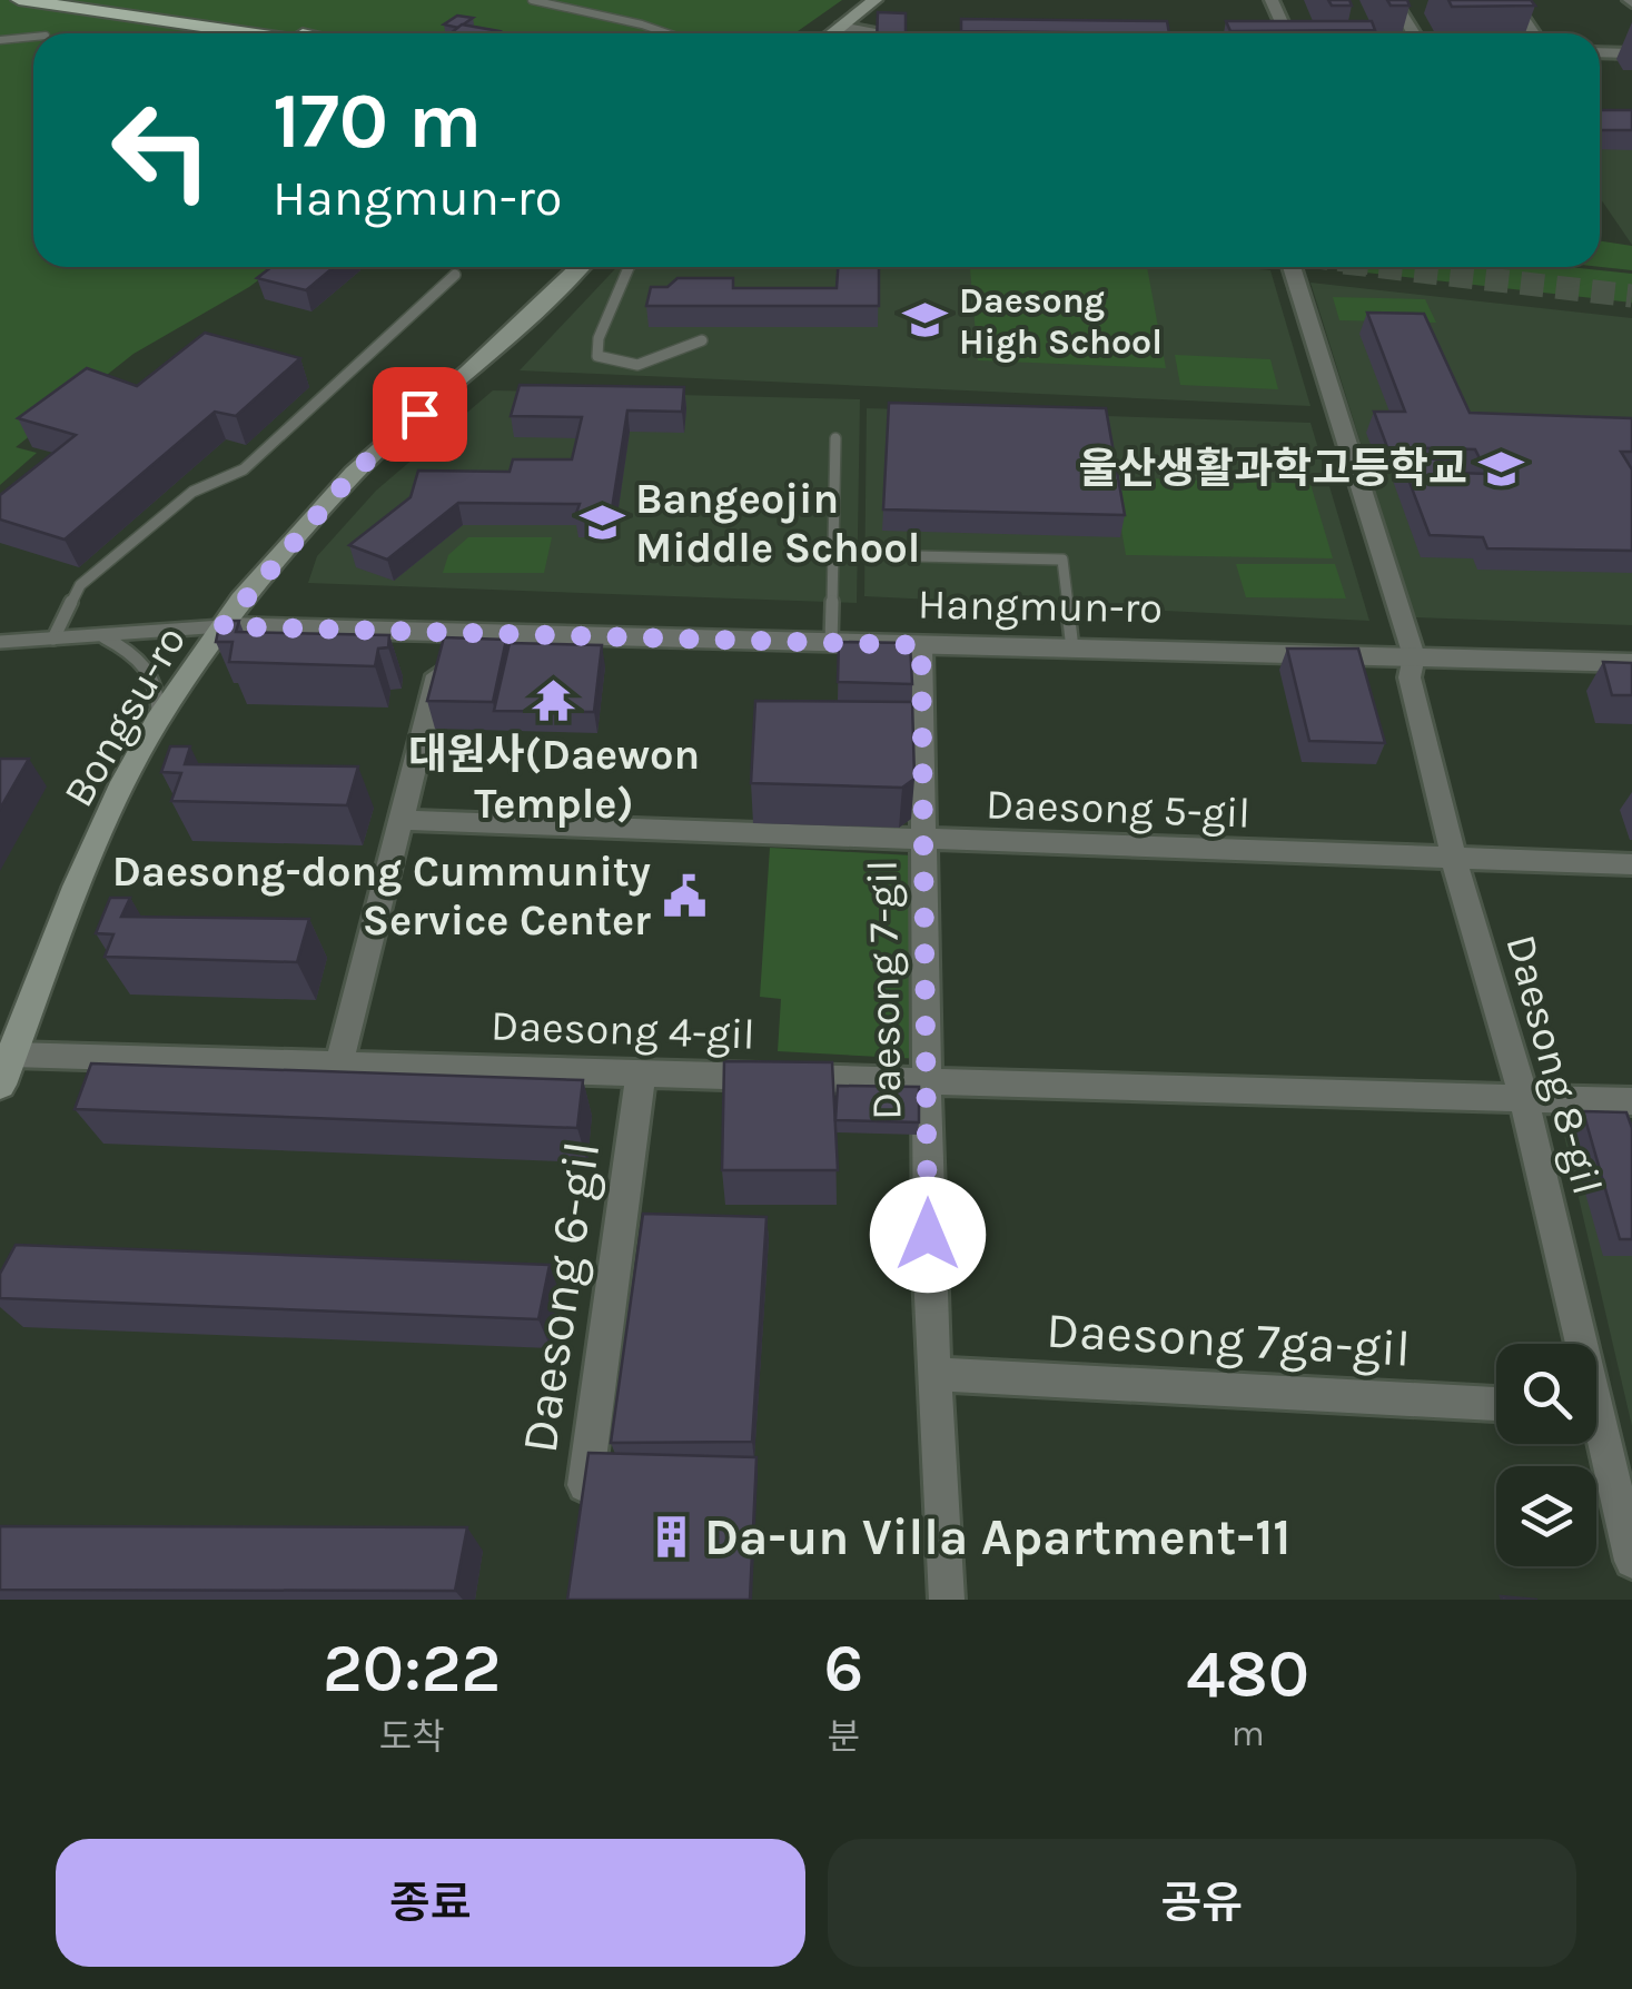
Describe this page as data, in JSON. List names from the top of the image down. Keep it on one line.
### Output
{"streets":{"main road":["Bongsu-ro"],"street":["Hangmun-ro","Daesong 5-gil","Daesong 7-gil","Daesong 4-gil","Daesong 8-gil","Daesong 6-gil","Daesong 7ga-gil"]},"crossings":[["Hangmun-ro","Bongsu-ro"],["Hangmun-ro","Daesong 7-gil"],["Hangmun-ro","Daesong 8-gil"],["Bongsu-ro","Daesong 4-gil"],["Daesong 5-gil","Daesong 7-gil"],["Daesong 5-gil","Daesong 8-gil"],["Daesong 7-gil","Daesong 4-gil"],["Daesong 7-gil","Daesong 7ga-gil"],["Daesong 4-gil","Daesong 8-gil"],["Daesong 4-gil","Daesong 6-gil"]],"places":{"school or university":["Daesong High School","울산생활과학고등학교","Bangeojin Middle School"],"temple":["대원사(Daewon Temple)"],"public building":["Daesong-dong Cummunity Service Center"],"building":["Da-un Villa Apartment-11"]},"page":{"turn":["170 m","Hangmun-ro"],"eta":["20:22","도착","6","분","480","m"],"buttons":["종료","공유"]}}
